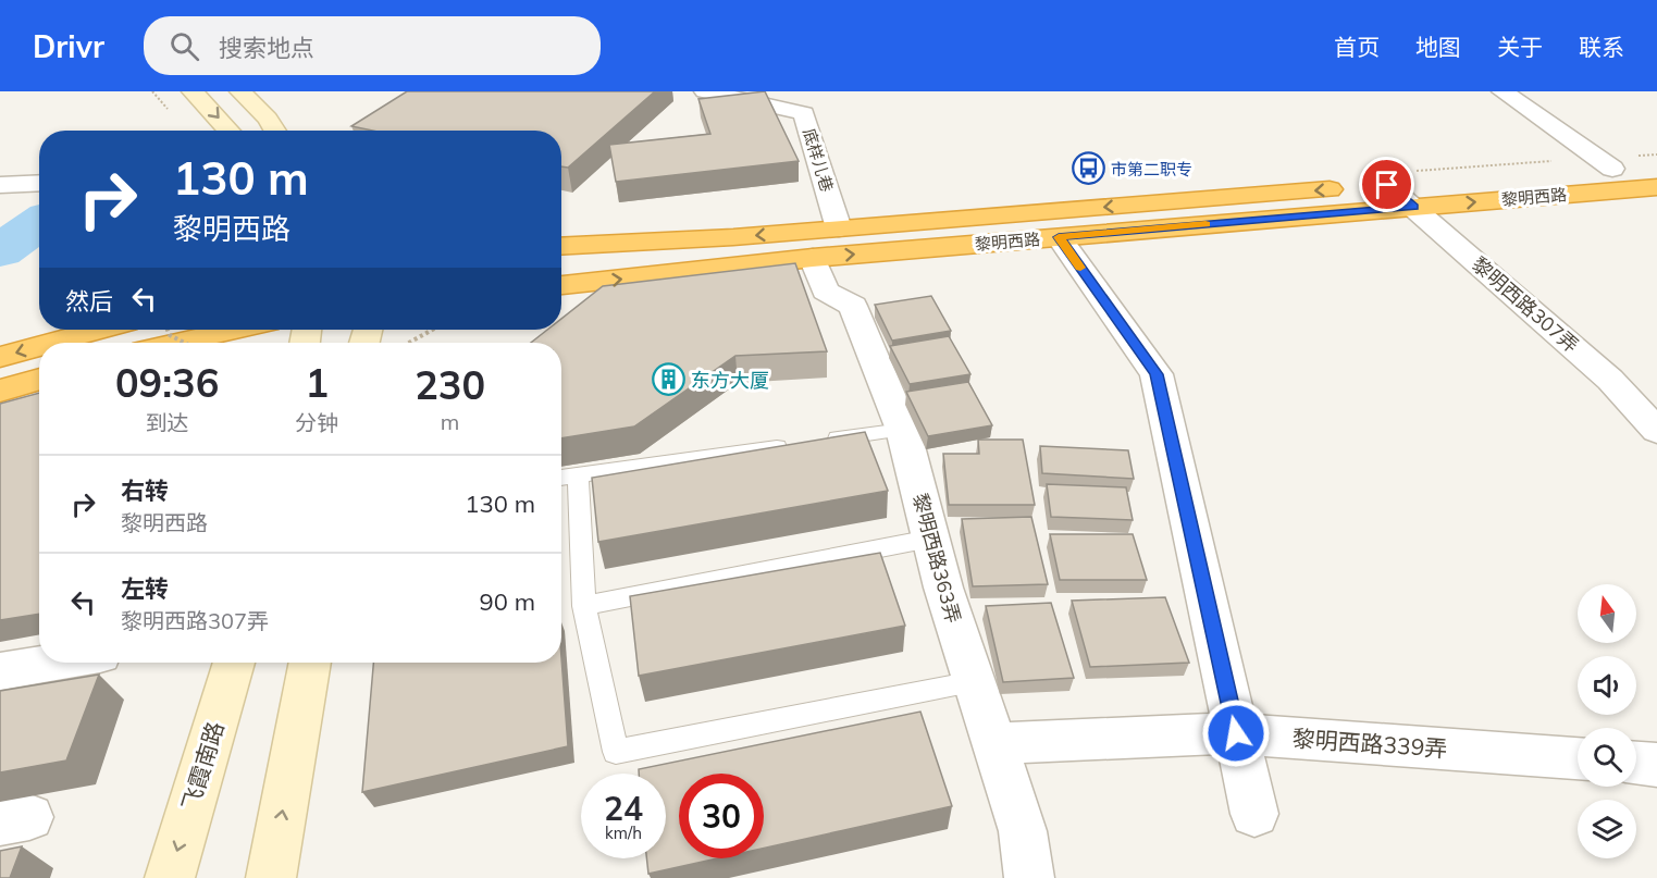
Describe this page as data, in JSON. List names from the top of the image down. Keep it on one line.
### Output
{"streets":{"highway":["黎明西路"],"main road":["飞霞南路"],"street":["底样儿巷","黎明西路307弄","黎明西路363弄","黎明西路339弄"]},"crossings":[["底样儿巷","黎明西路"],["黎明西路","黎明西路307弄"],["黎明西路","黎明西路363弄"],["黎明西路363弄","黎明西路339弄"]],"places":{"bus stop":["市第二职专"],"building":["东方大厦"]},"north":"top","page":{"header":"Drivr","search":"搜索地点","nav":["首页","地图","关于","联系"],"turn":["130 m","黎明西路"],"then":"然后","eta":["09:36","到达","1","分钟","230","m"],"list":[{"name":"右转","note":"黎明西路","value":"130 m"},{"name":"左转","note":"黎明西路307弄","value":"90 m"}],"speed":"24 km/h","limit":"30"}}
